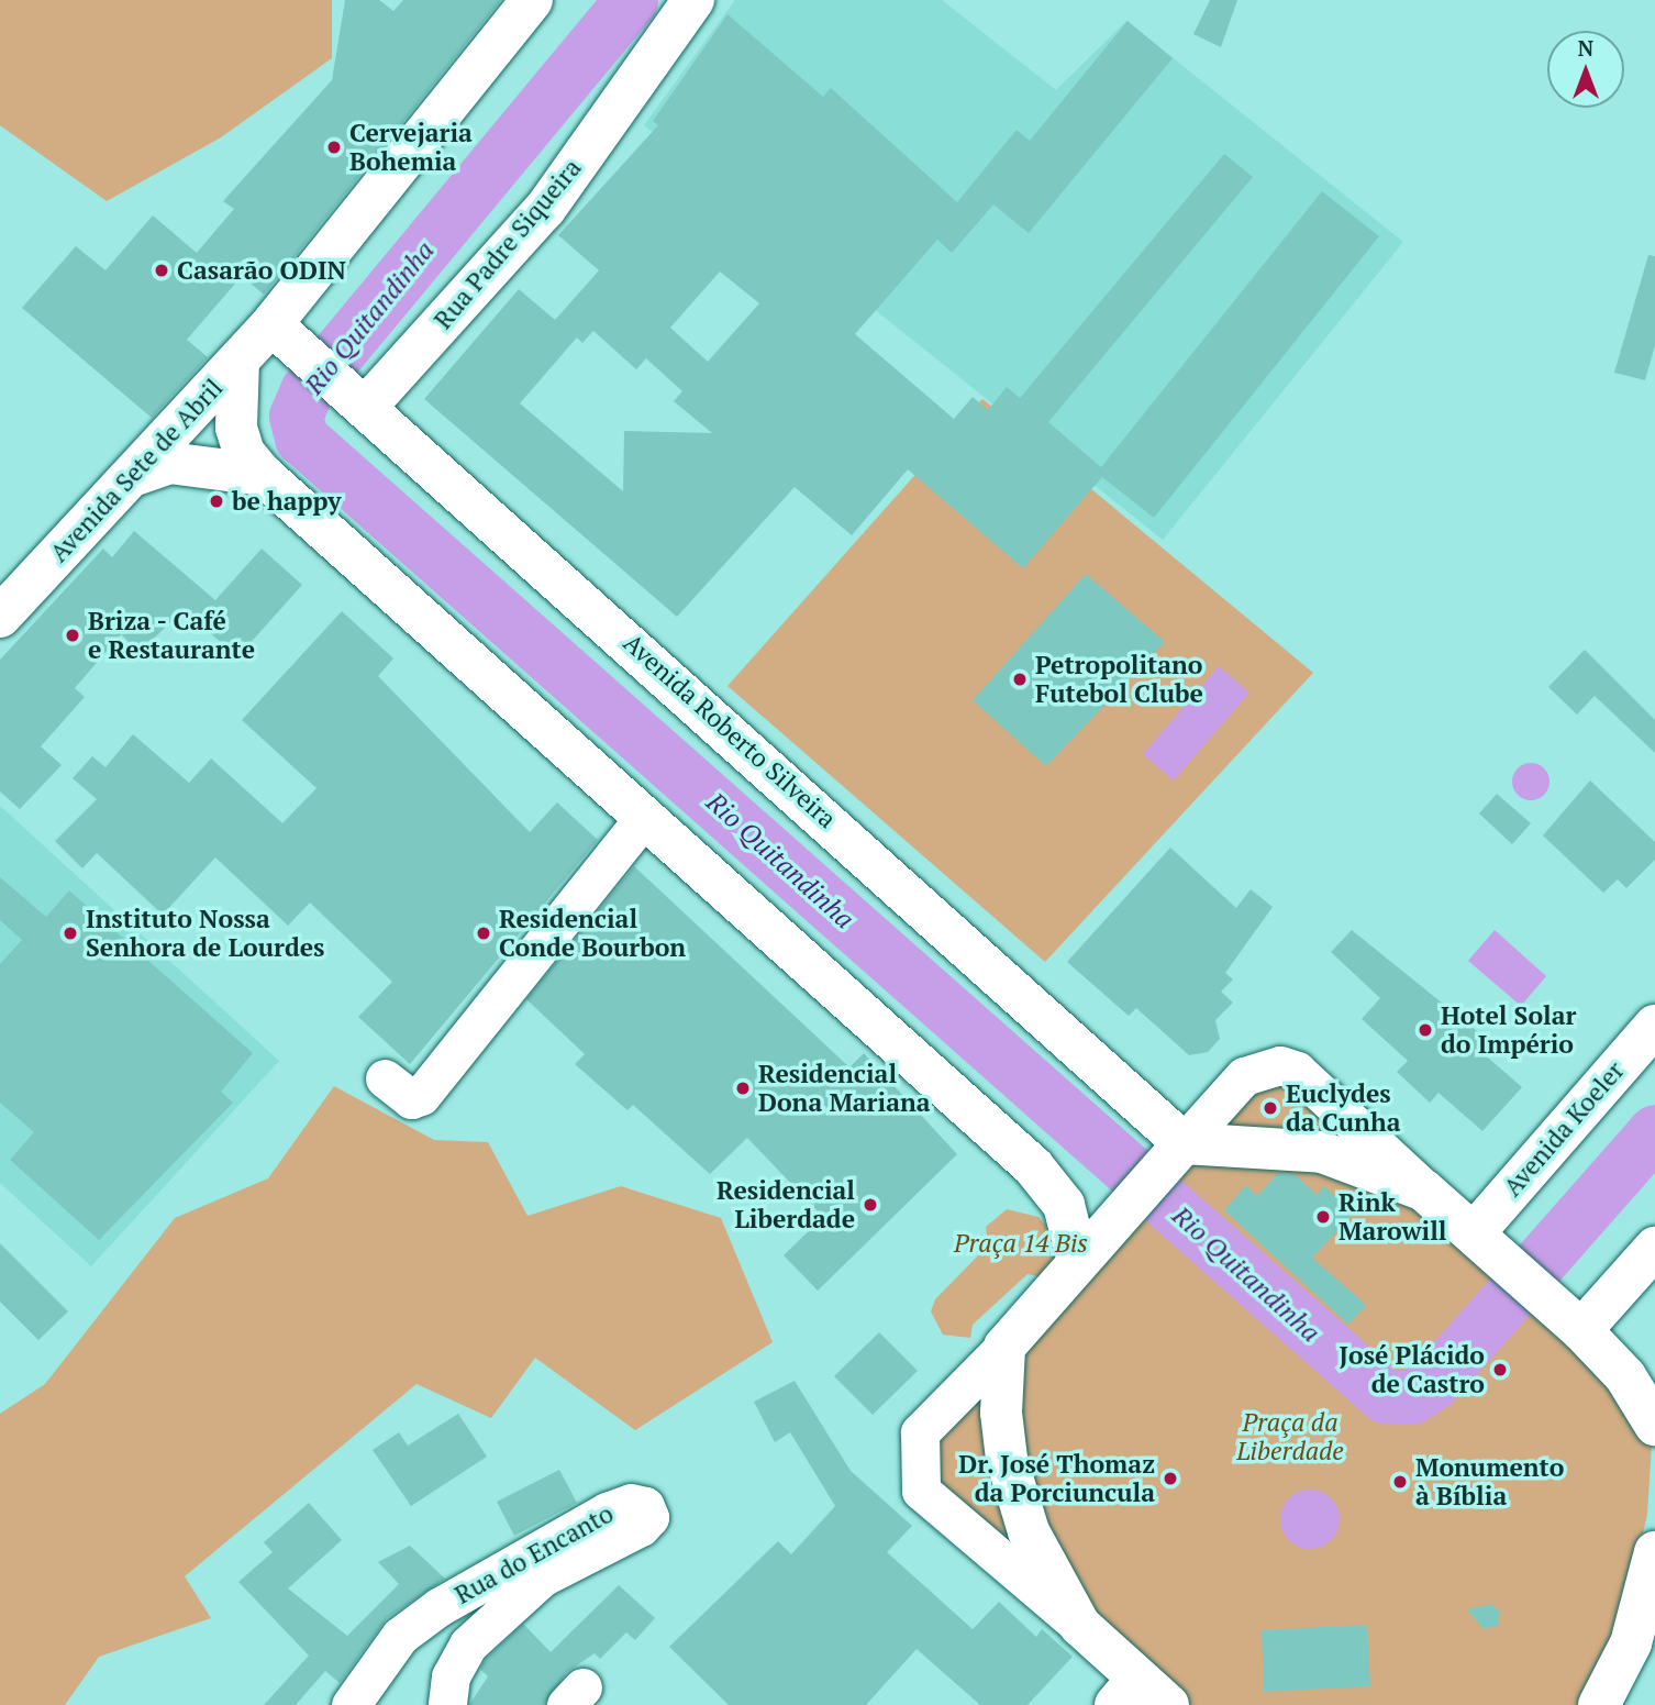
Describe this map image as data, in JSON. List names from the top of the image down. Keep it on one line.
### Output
{"streets":{"main road":["Rua Padre Siqueira","Avenida Sete de Abril","Avenida Roberto Silveira","Avenida Koeler"],"street":["Rua do Encanto"]},"crossings":[["Rua Padre Siqueira","Avenida Roberto Silveira"],["Avenida Sete de Abril","Avenida Roberto Silveira"]],"water":["Rio Quitandinha"],"parks":["Praça 14 Bis","Praça da Liberdade"],"places":["Cervejaria Bohemia","Casarão ODIN","be happy","Briza - Café e Restaurante","Petropolitano Futebol Clube","Instituto Nossa Senhora de Lourdes","Residencial Conde Bourbon","Hotel Solar do Império","Residencial Dona Mariana","Euclydes da Cunha","Residencial Liberdade","Rink Marowill","José Plácido de Castro","Dr. José Thomaz da Porciuncula","Monumento à Bíblia"],"north":"top"}
